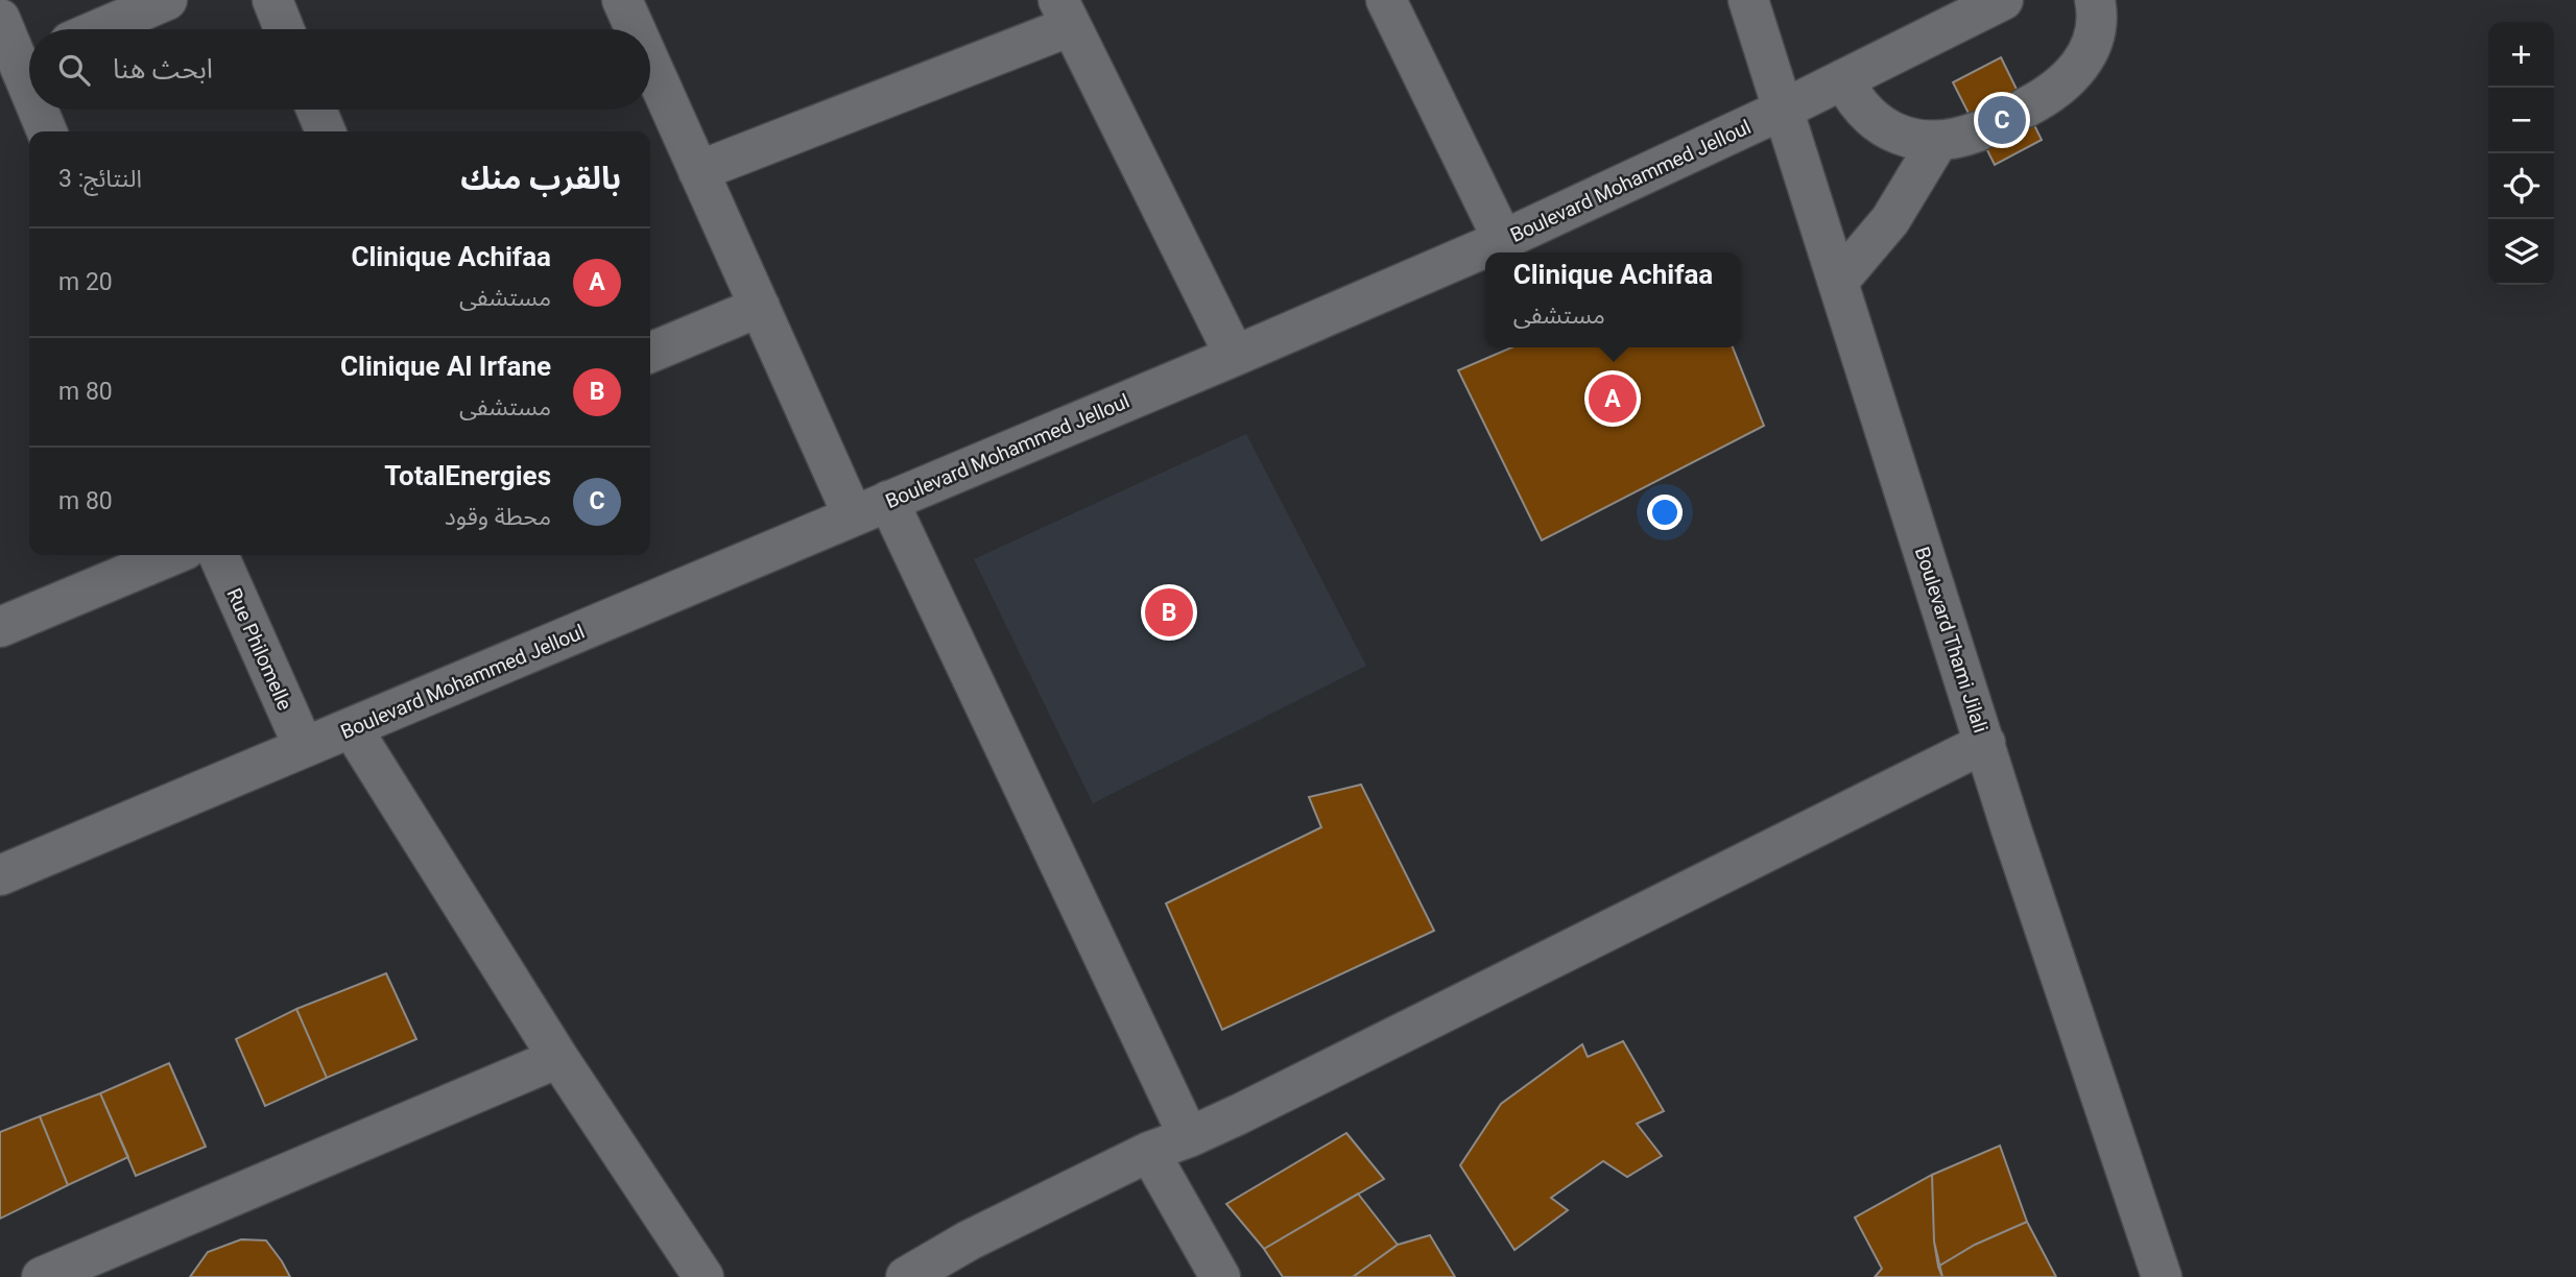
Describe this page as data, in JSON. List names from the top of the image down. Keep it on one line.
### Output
{"streets":{"street":["Boulevard Mohammed Jelloul","Boulevard Thami Jilali","Rue Philomelle"]},"crossings":[["Boulevard Mohammed Jelloul","Boulevard Thami Jilali"],["Boulevard Mohammed Jelloul","Rue Philomelle"]],"page":{"map_buttons":["+","−"],"search":"ابحث هنا","pins":["C","A","B"],"heading":["بالقرب منك","النتائج: 3"],"list":[{"mark":"A","name":"Clinique Achifaa","note":"مستشفى","value":"20 m"},{"mark":"B","name":"Clinique Al Irfane","note":"مستشفى","value":"80 m"},{"mark":"C","name":"TotalEnergies","note":"محطة وقود","value":"80 m"}],"popup":["Clinique Achifaa","مستشفى"]}}
